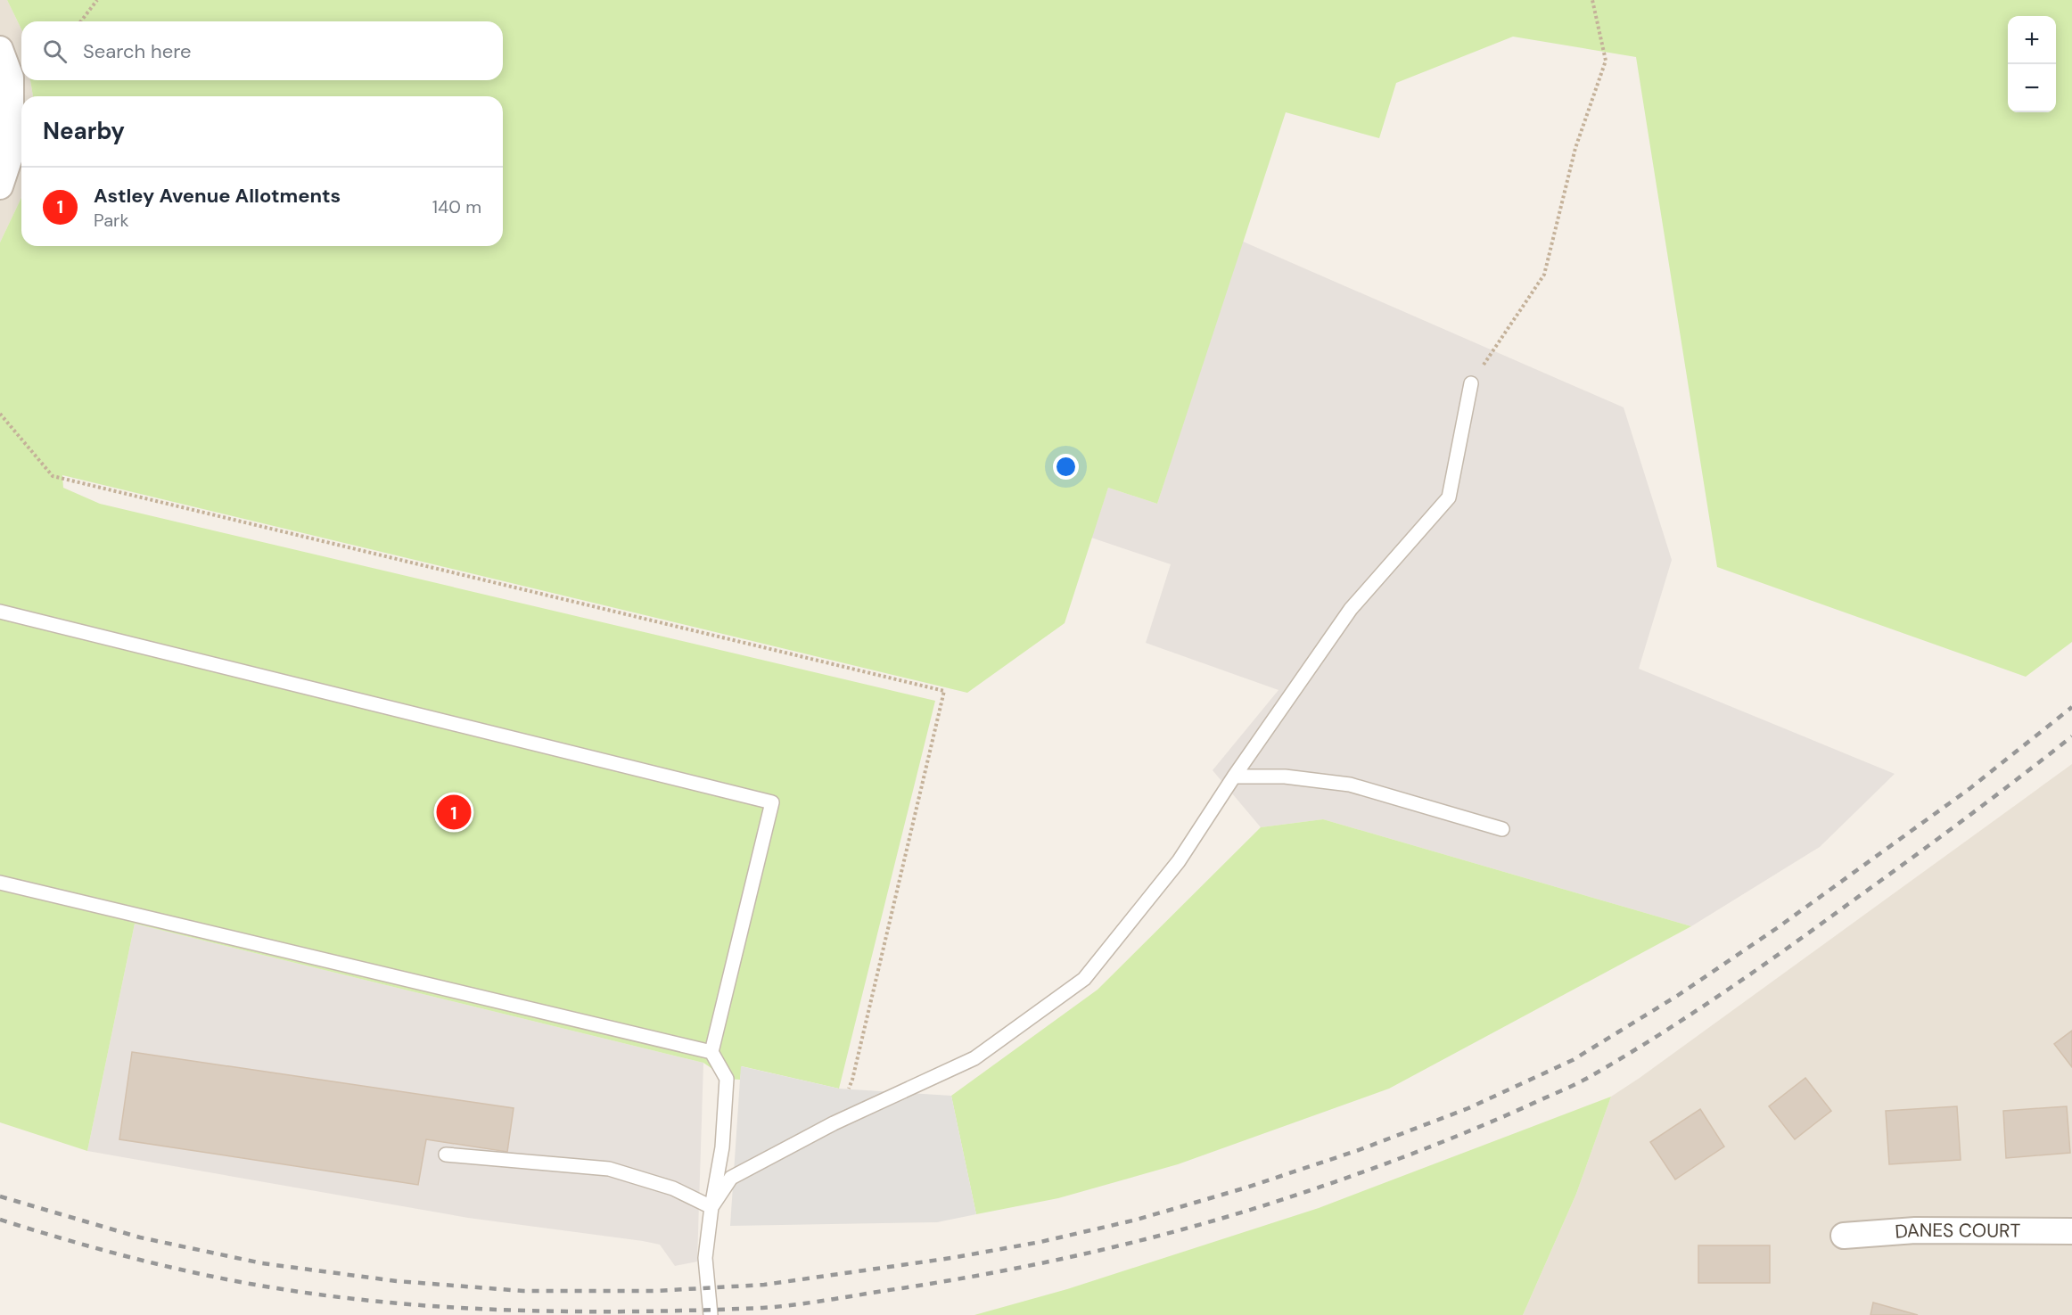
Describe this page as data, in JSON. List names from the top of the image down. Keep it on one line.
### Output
{"streets":{"street":["DANES COURT"]},"page":{"map_buttons":["+","−"],"search":"Search here","heading":"Nearby","list":[{"mark":"1","name":"Astley Avenue Allotments","note":"Park","value":"140 m"}],"pins":"1"}}
